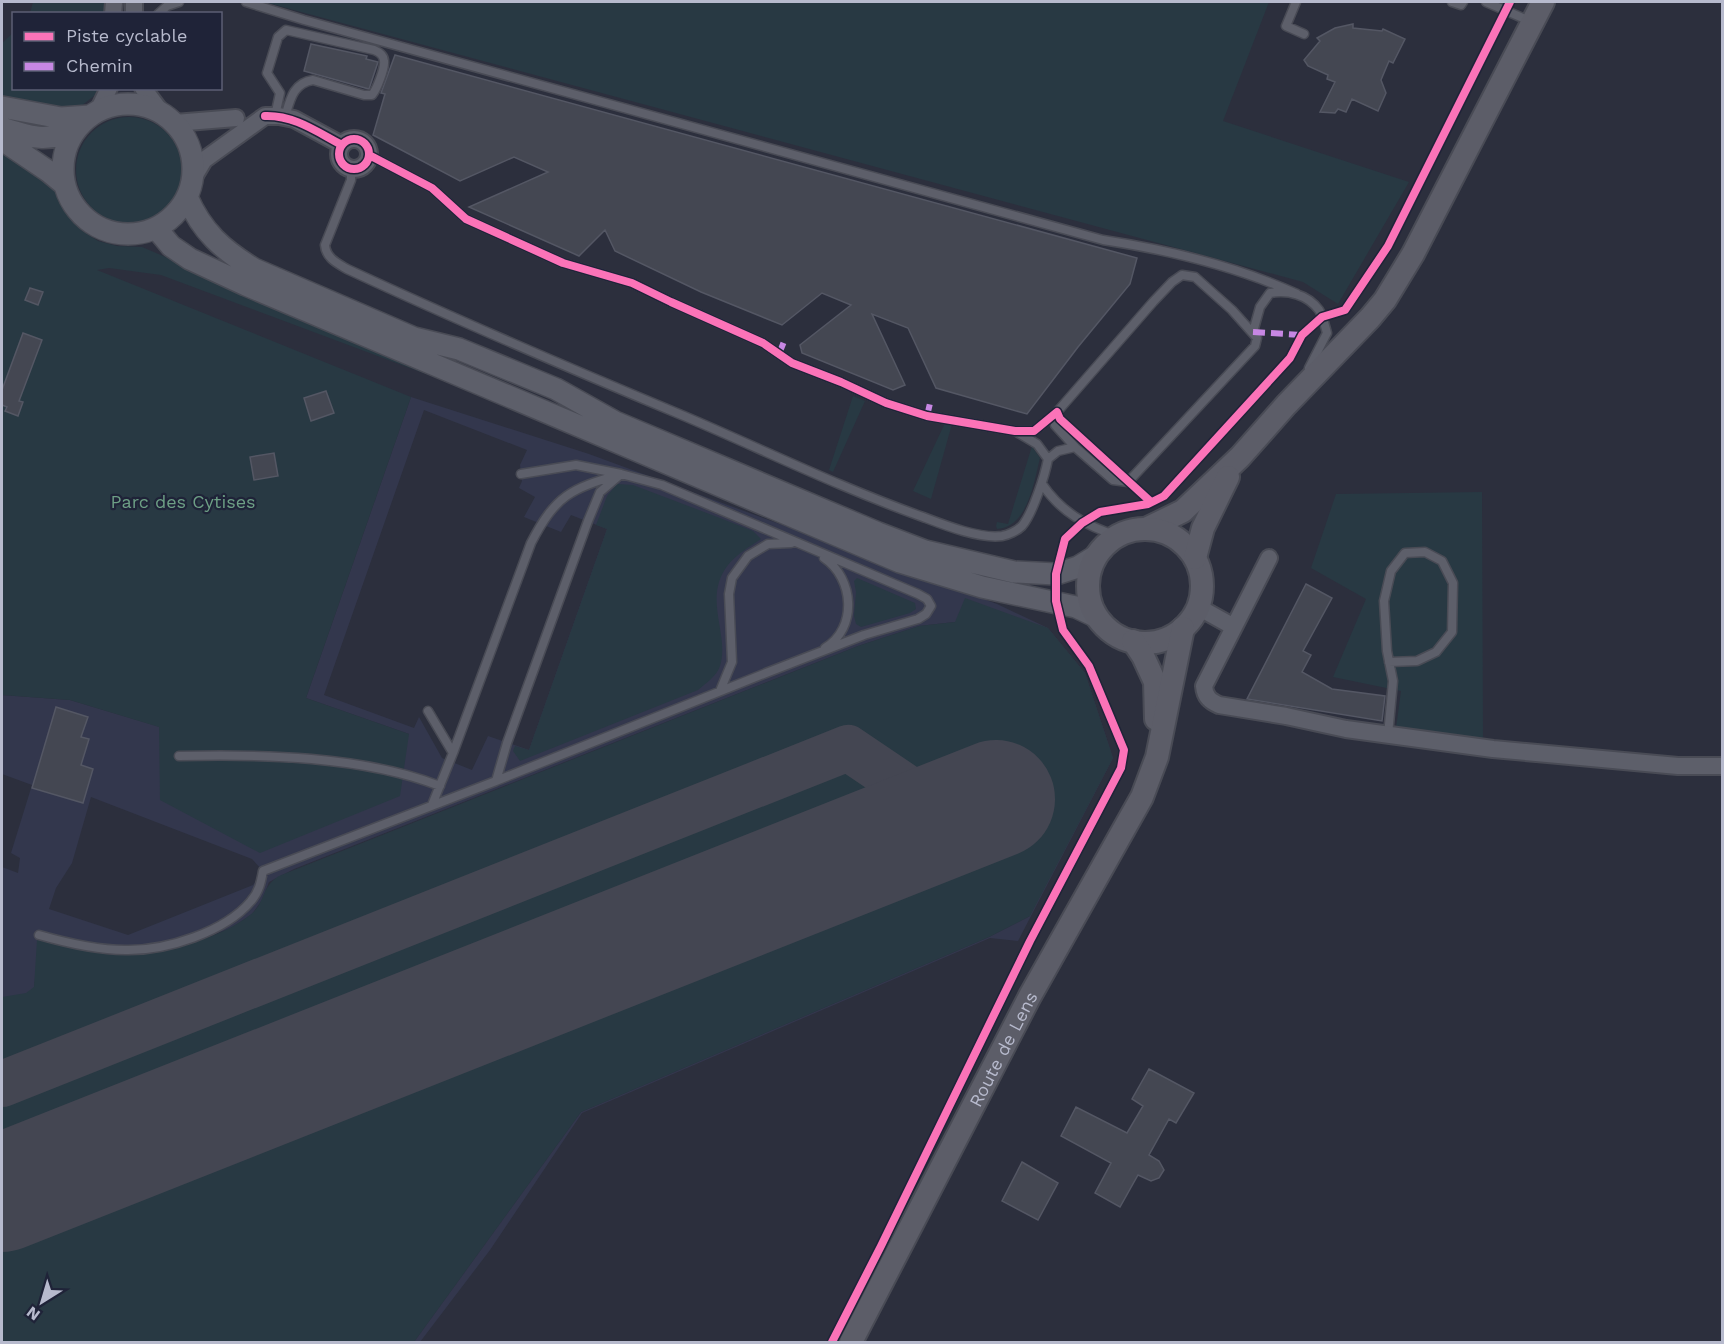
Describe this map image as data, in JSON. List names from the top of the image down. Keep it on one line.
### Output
{"streets":{"main road":["Route de Lens"]},"parks":["Parc des Cytises"],"legend":["Piste cyclable","Chemin"],"north":"bottom left"}
